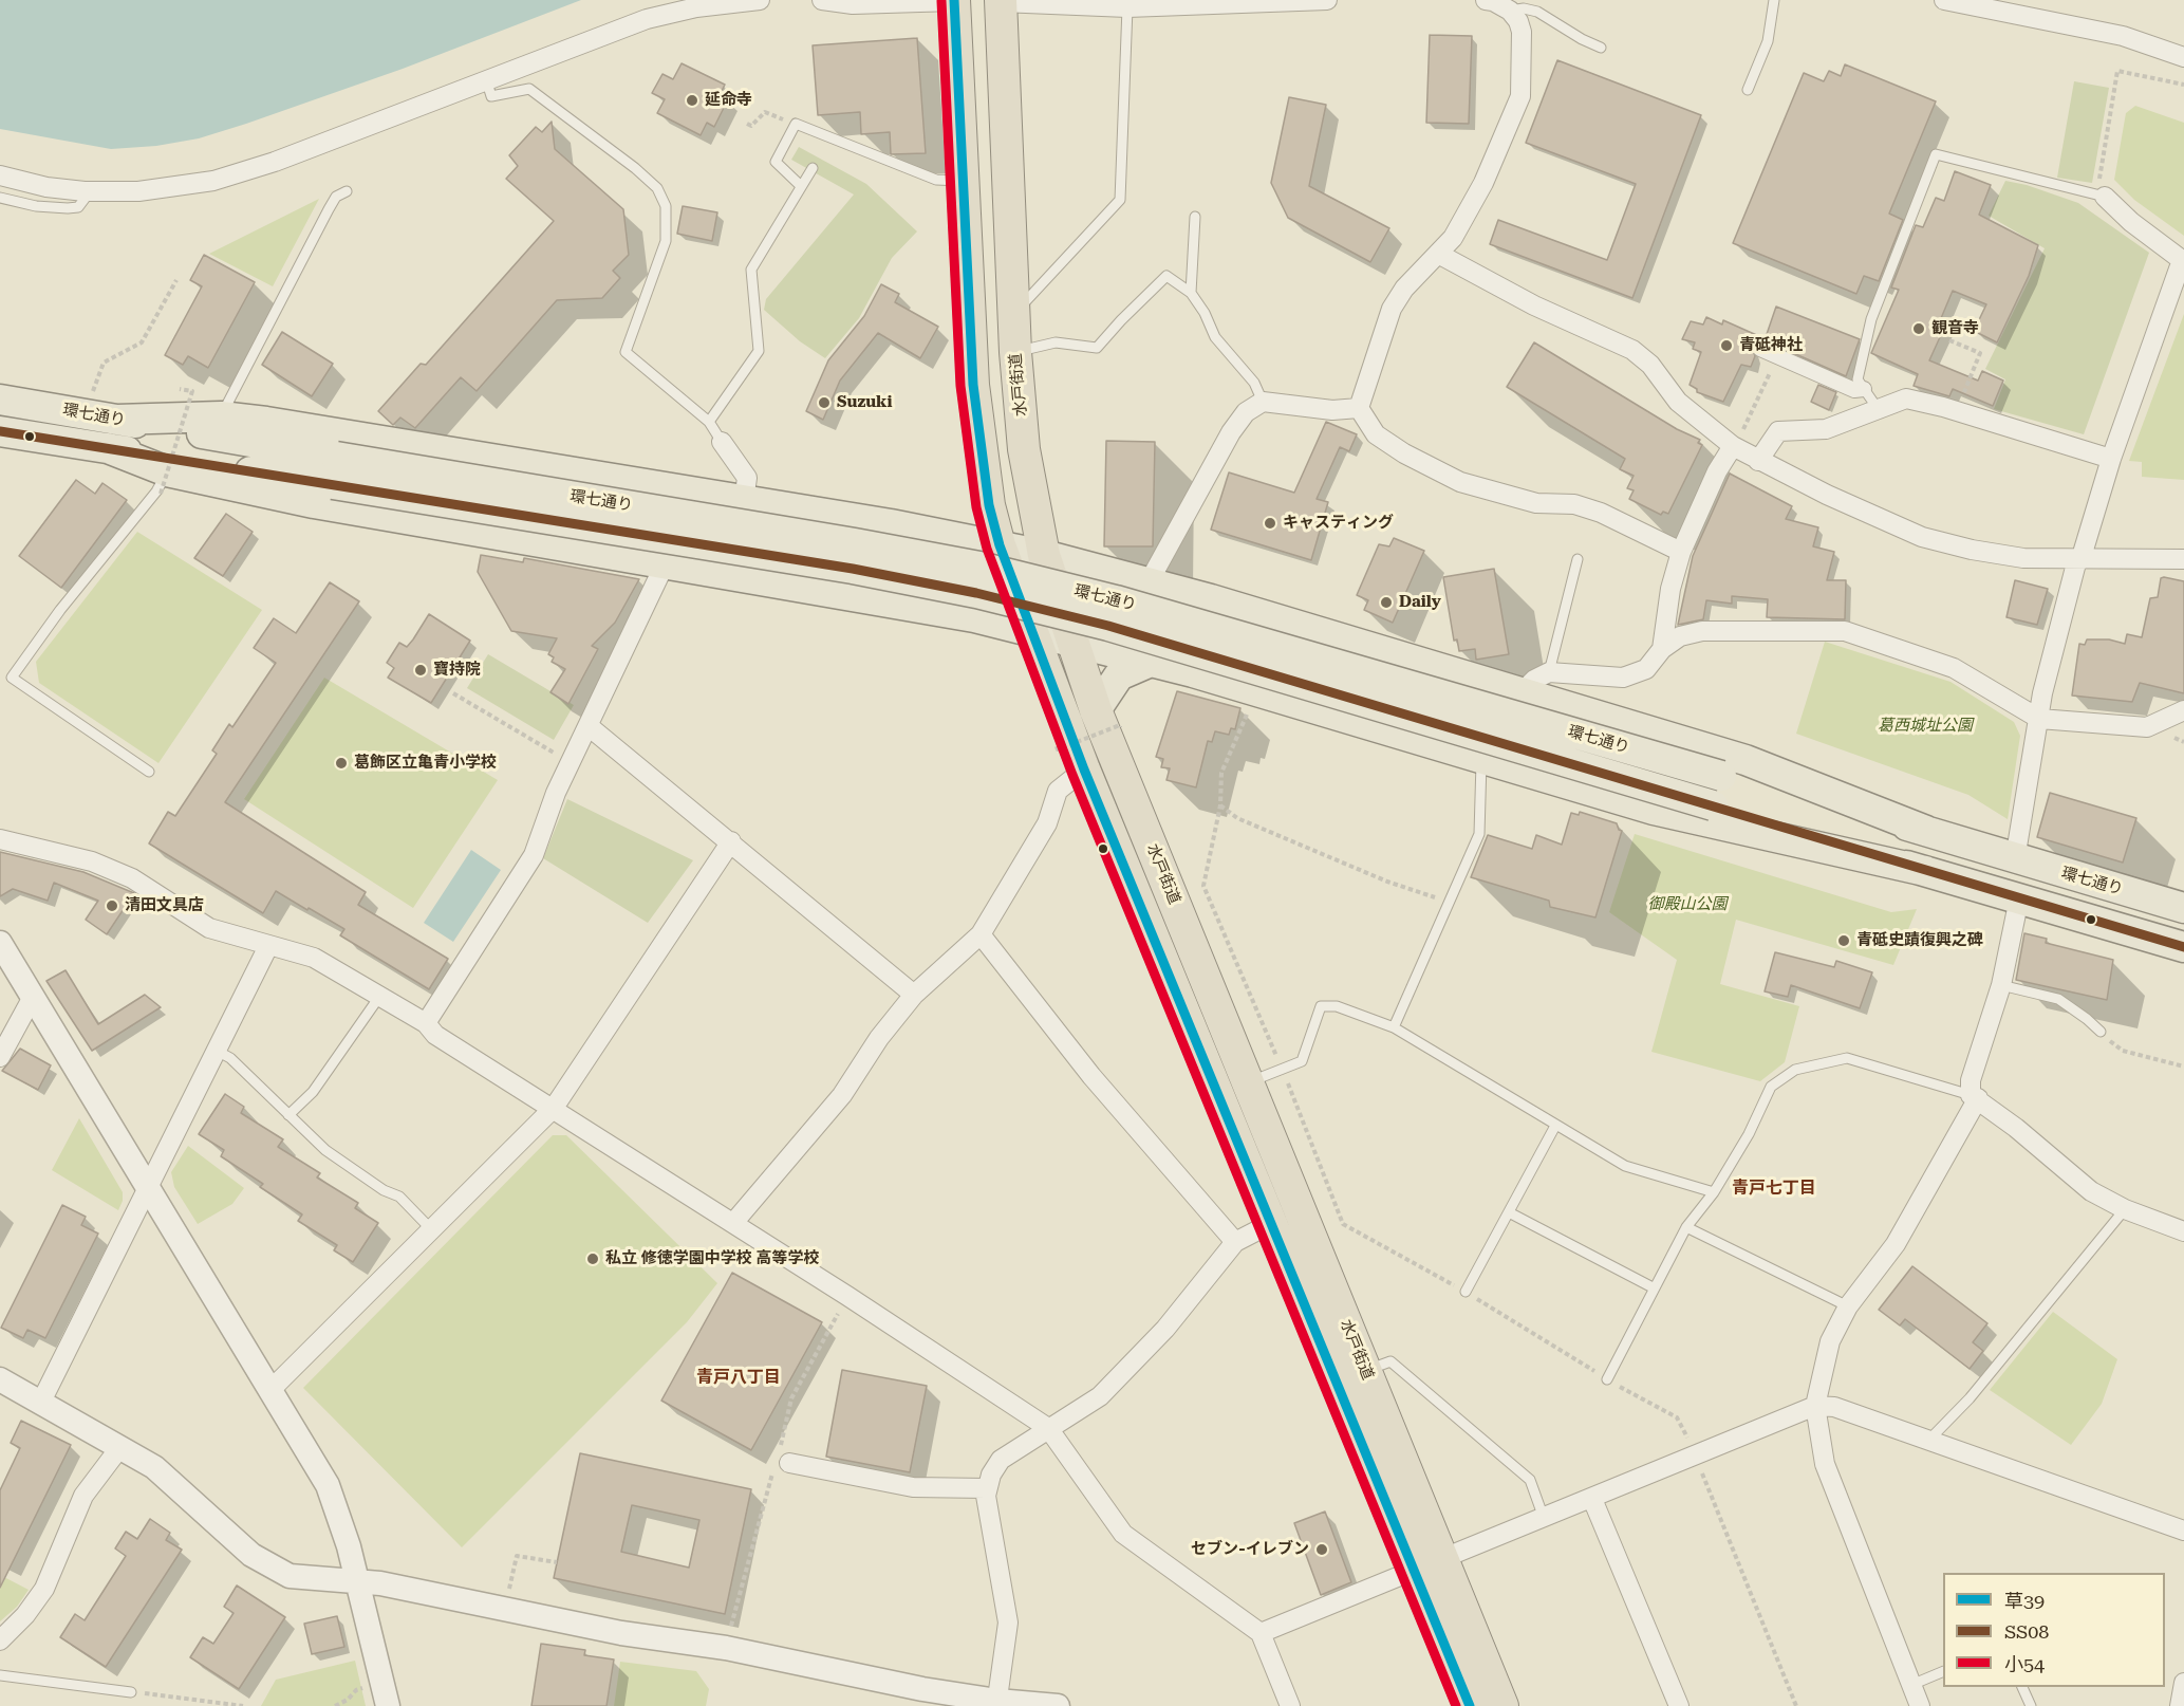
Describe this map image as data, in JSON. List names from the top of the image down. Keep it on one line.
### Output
{"streets":{"highway":["水戸街道"],"main road":["環七通り"]},"districts":["青戸七丁目","青戸八丁目"],"parks":["葛西城址公園","御殿山公園"],"places":["延命寺","観音寺","青砥神社","Suzuki","キャスティング","Daily","寶持院","葛飾区立亀青小学校","清田文具店","青砥史蹟復興之碑","私立 修徳学園中学校 高等学校","セブン-イレブン"],"lines":["transit line 草39","transit line 小54","transit line SS08"],"legend":["草39","SS08","小54"]}
